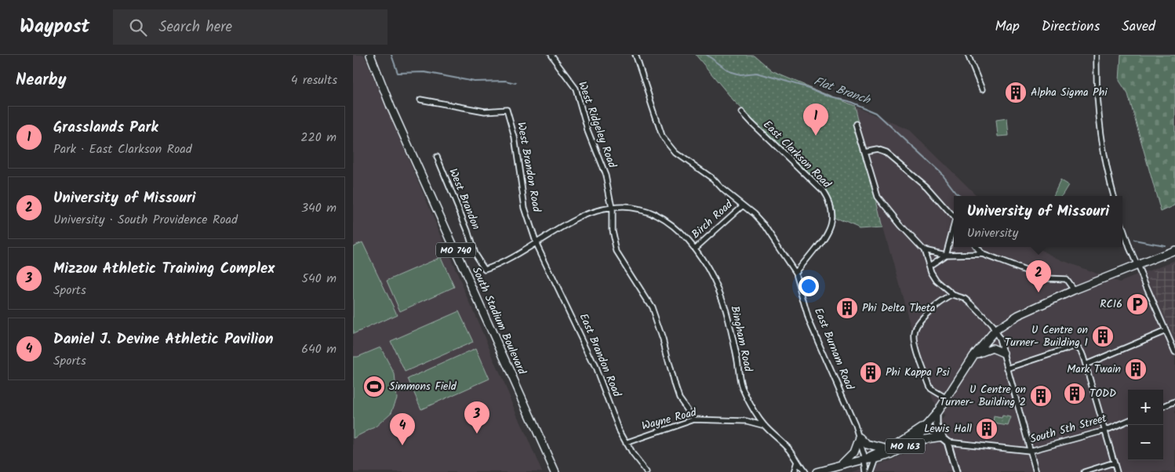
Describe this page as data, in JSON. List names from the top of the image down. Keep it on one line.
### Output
{"streets":{"main road":["MO 740","South Stadium Boulevard","MO 163"],"street":["West Ridgeley Road","East Clarkson Road","West Brandon Road","West Brandon","Birch Road","Bingham Road","East Burnam Road","East Brandon Road","Wayne Road","South 5th Street"]},"crossings":[["West Ridgeley Road","Bingham Road"],["West Ridgeley Road","Wayne Road"],["East Clarkson Road","East Burnam Road"],["West Brandon Road","Bingham Road"],["West Brandon Road","East Brandon Road"],["West Brandon","Bingham Road"],["Birch Road","Bingham Road"],["Birch Road","East Burnam Road"],["Bingham Road","East Brandon Road"],["Bingham Road","Wayne Road"],["East Burnam Road","MO 163"],["East Brandon Road","Wayne Road"]],"water":["Flat Branch"],"places":{"building":["Alpha Sigma Phi","Phi Delta Theta","U Centre on Turner- Building 1","Mark Twain","Phi Kappa Psi","TODD","U Centre on Turner- Building 2","Lewis Hall"],"parking":["RC16"],"sports":["Simmons Field"]},"page":{"header":"Waypost","search":"Search here","nav":["Map","Directions","Saved"],"heading":["Nearby","4 results"],"pins":["1","2","3","4"],"list":[{"mark":"1","name":"Grasslands Park","note":"Park · East Clarkson Road","value":"220 m"},{"mark":"2","name":"University of Missouri","note":"University · South Providence Road","value":"340 m"},{"mark":"3","name":"Mizzou Athletic Training Complex","note":"Sports","value":"540 m"},{"mark":"4","name":"Daniel J. Devine Athletic Pavilion","note":"Sports","value":"640 m"}],"popup":["University of Missouri","University"],"map_buttons":["+","−"]}}
